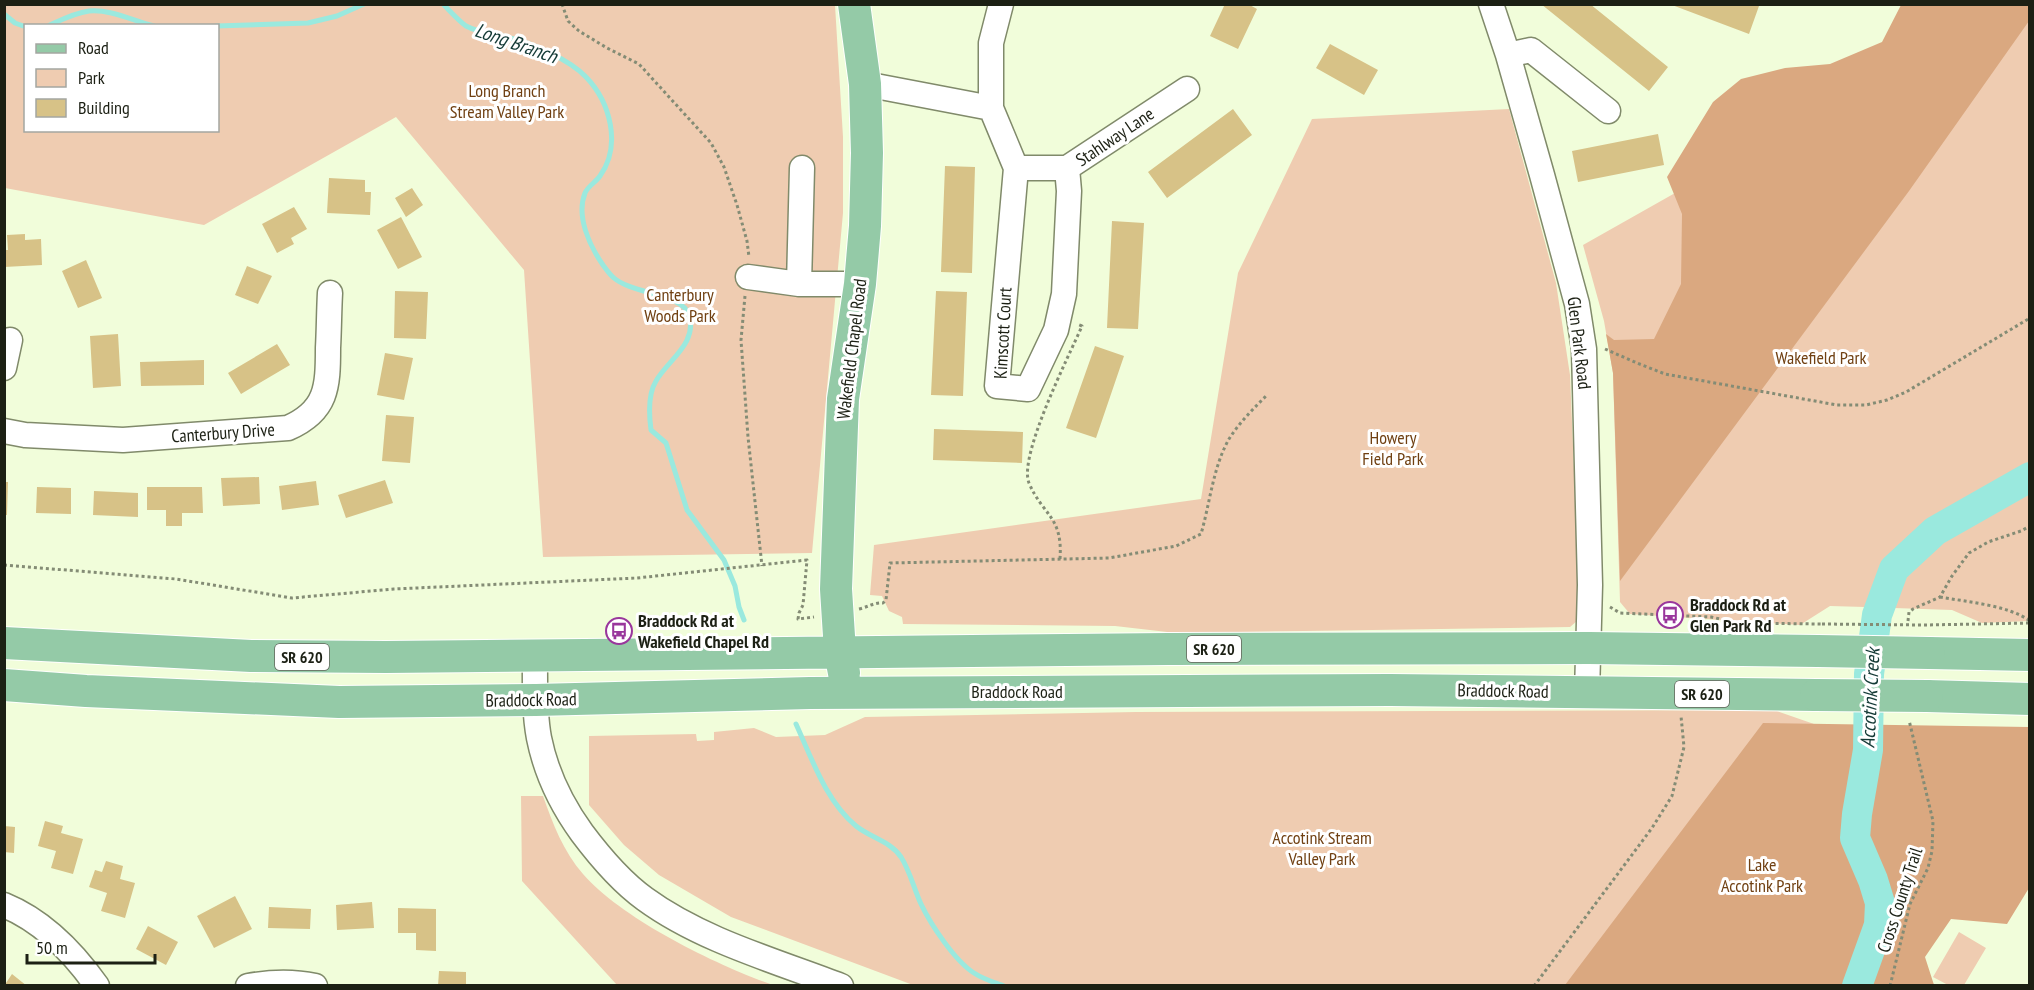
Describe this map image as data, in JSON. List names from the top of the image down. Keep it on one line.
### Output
{"streets":{"main road":["Wakefield Chapel Road","SR 620","Braddock Road"],"street":["Stahlway Lane","Kimscott Court","Glen Park Road","Canterbury Drive"],"path":["Cross County Trail"]},"crossings":[["Stahlway Lane","Kimscott Court"],["Glen Park Road","SR 620"],["Glen Park Road","Braddock Road"],["Wakefield Chapel Road","SR 620"],["Wakefield Chapel Road","Braddock Road"],["Braddock Road","Cross County Trail"]],"water":["Long Branch","Accotink Creek"],"parks":["Long Branch Stream Valley Park","Canterbury Woods Park","Wakefield Park","Howery Field Park","Accotink Stream Valley Park","Lake Accotink Park"],"places":{"bus stop":["Braddock Rd at Glen Park Rd","Braddock Rd at Wakefield Chapel Rd"]},"legend":["Road","Park","Building"],"scale_bar":"50 m"}
